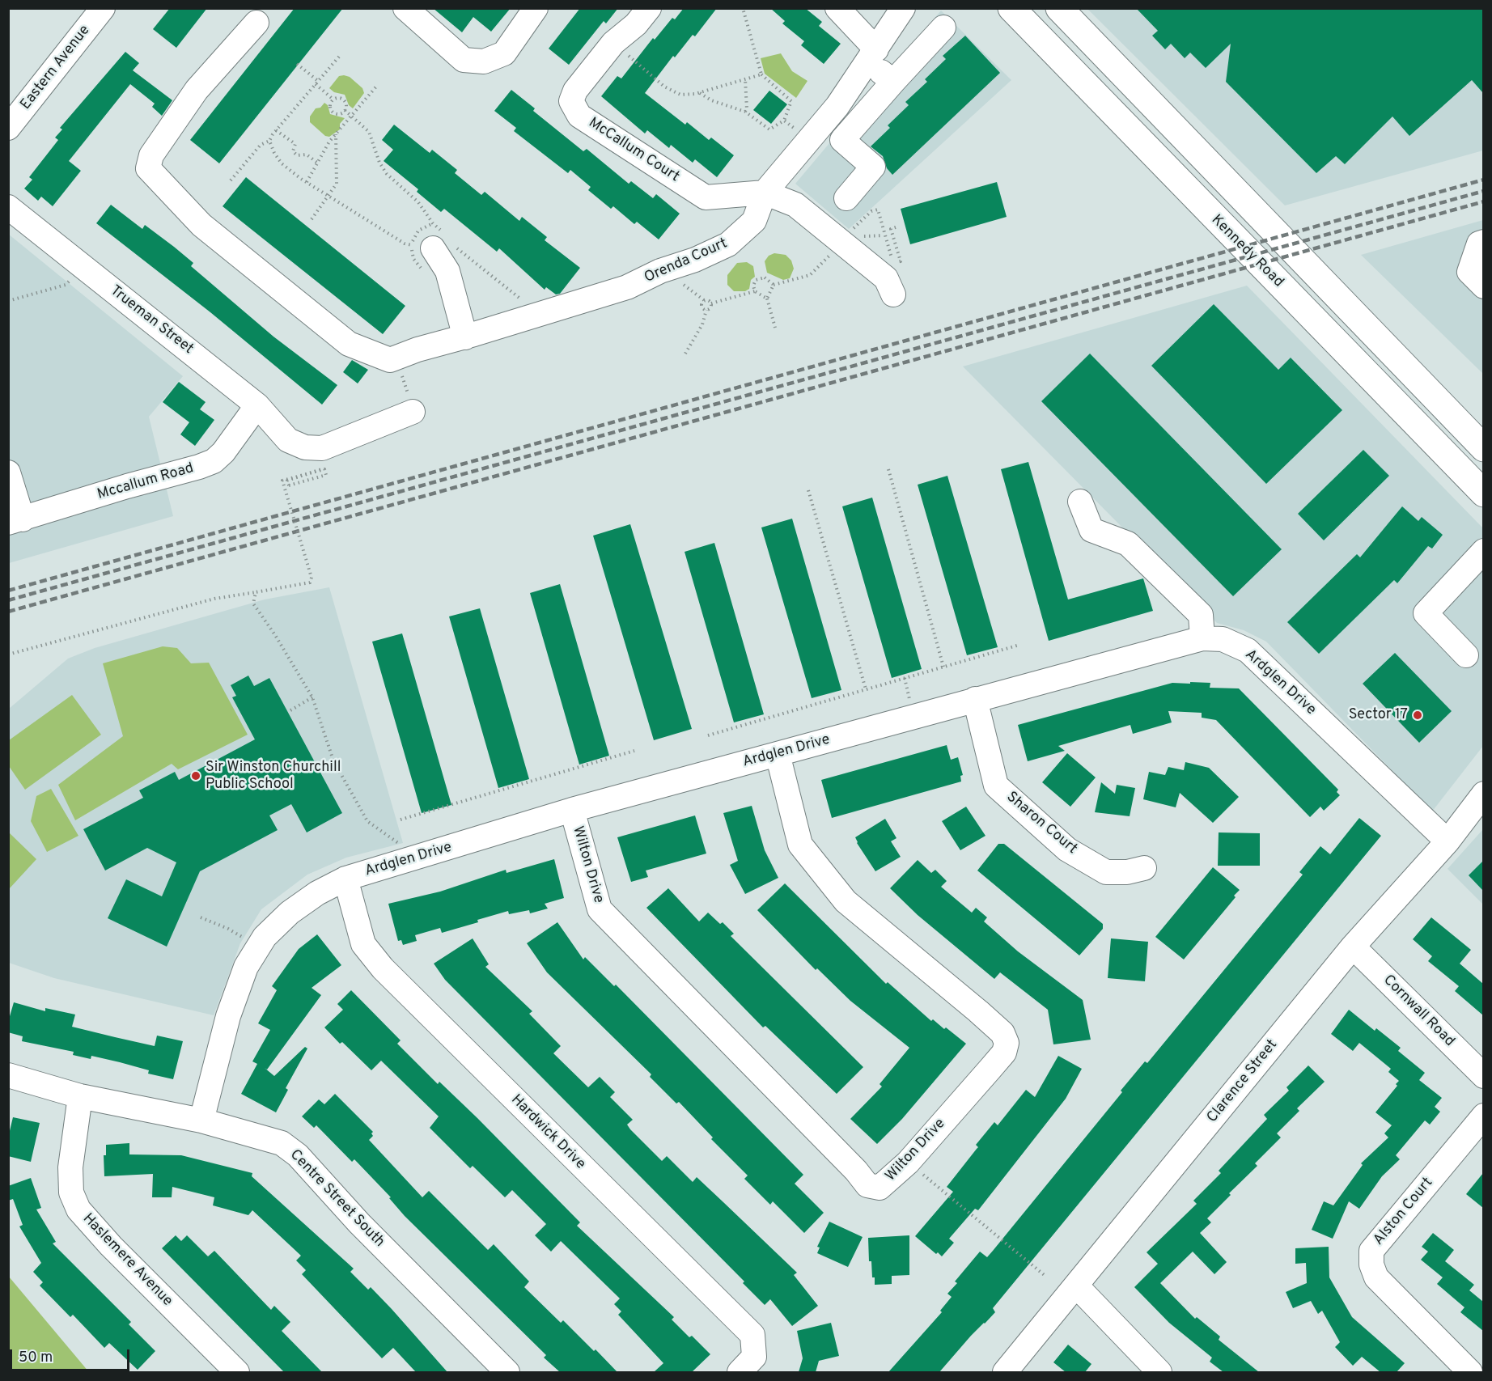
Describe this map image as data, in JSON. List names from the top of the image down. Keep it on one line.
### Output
{"streets":{"main road":["Kennedy Road"],"street":["Eastern Avenue","McCallum Court","Orenda Court","Trueman Street","Mccallum Road","Ardglen Drive","Sharon Court","Wilton Drive","Cornwall Road","Clarence Street","Hardwick Drive","Centre Street South","Alston Court","Haslemere Avenue"]},"crossings":[["McCallum Court","Orenda Court"],["Trueman Street","Mccallum Road"],["Ardglen Drive","Sharon Court"],["Ardglen Drive","Wilton Drive"],["Ardglen Drive","Clarence Street"],["Ardglen Drive","Hardwick Drive"],["Ardglen Drive","Centre Street South"],["Cornwall Road","Clarence Street"],["Centre Street South","Haslemere Avenue"]],"places":["Sector 17","Sir Winston Churchill Public School"],"scale_bar":"50 m"}
